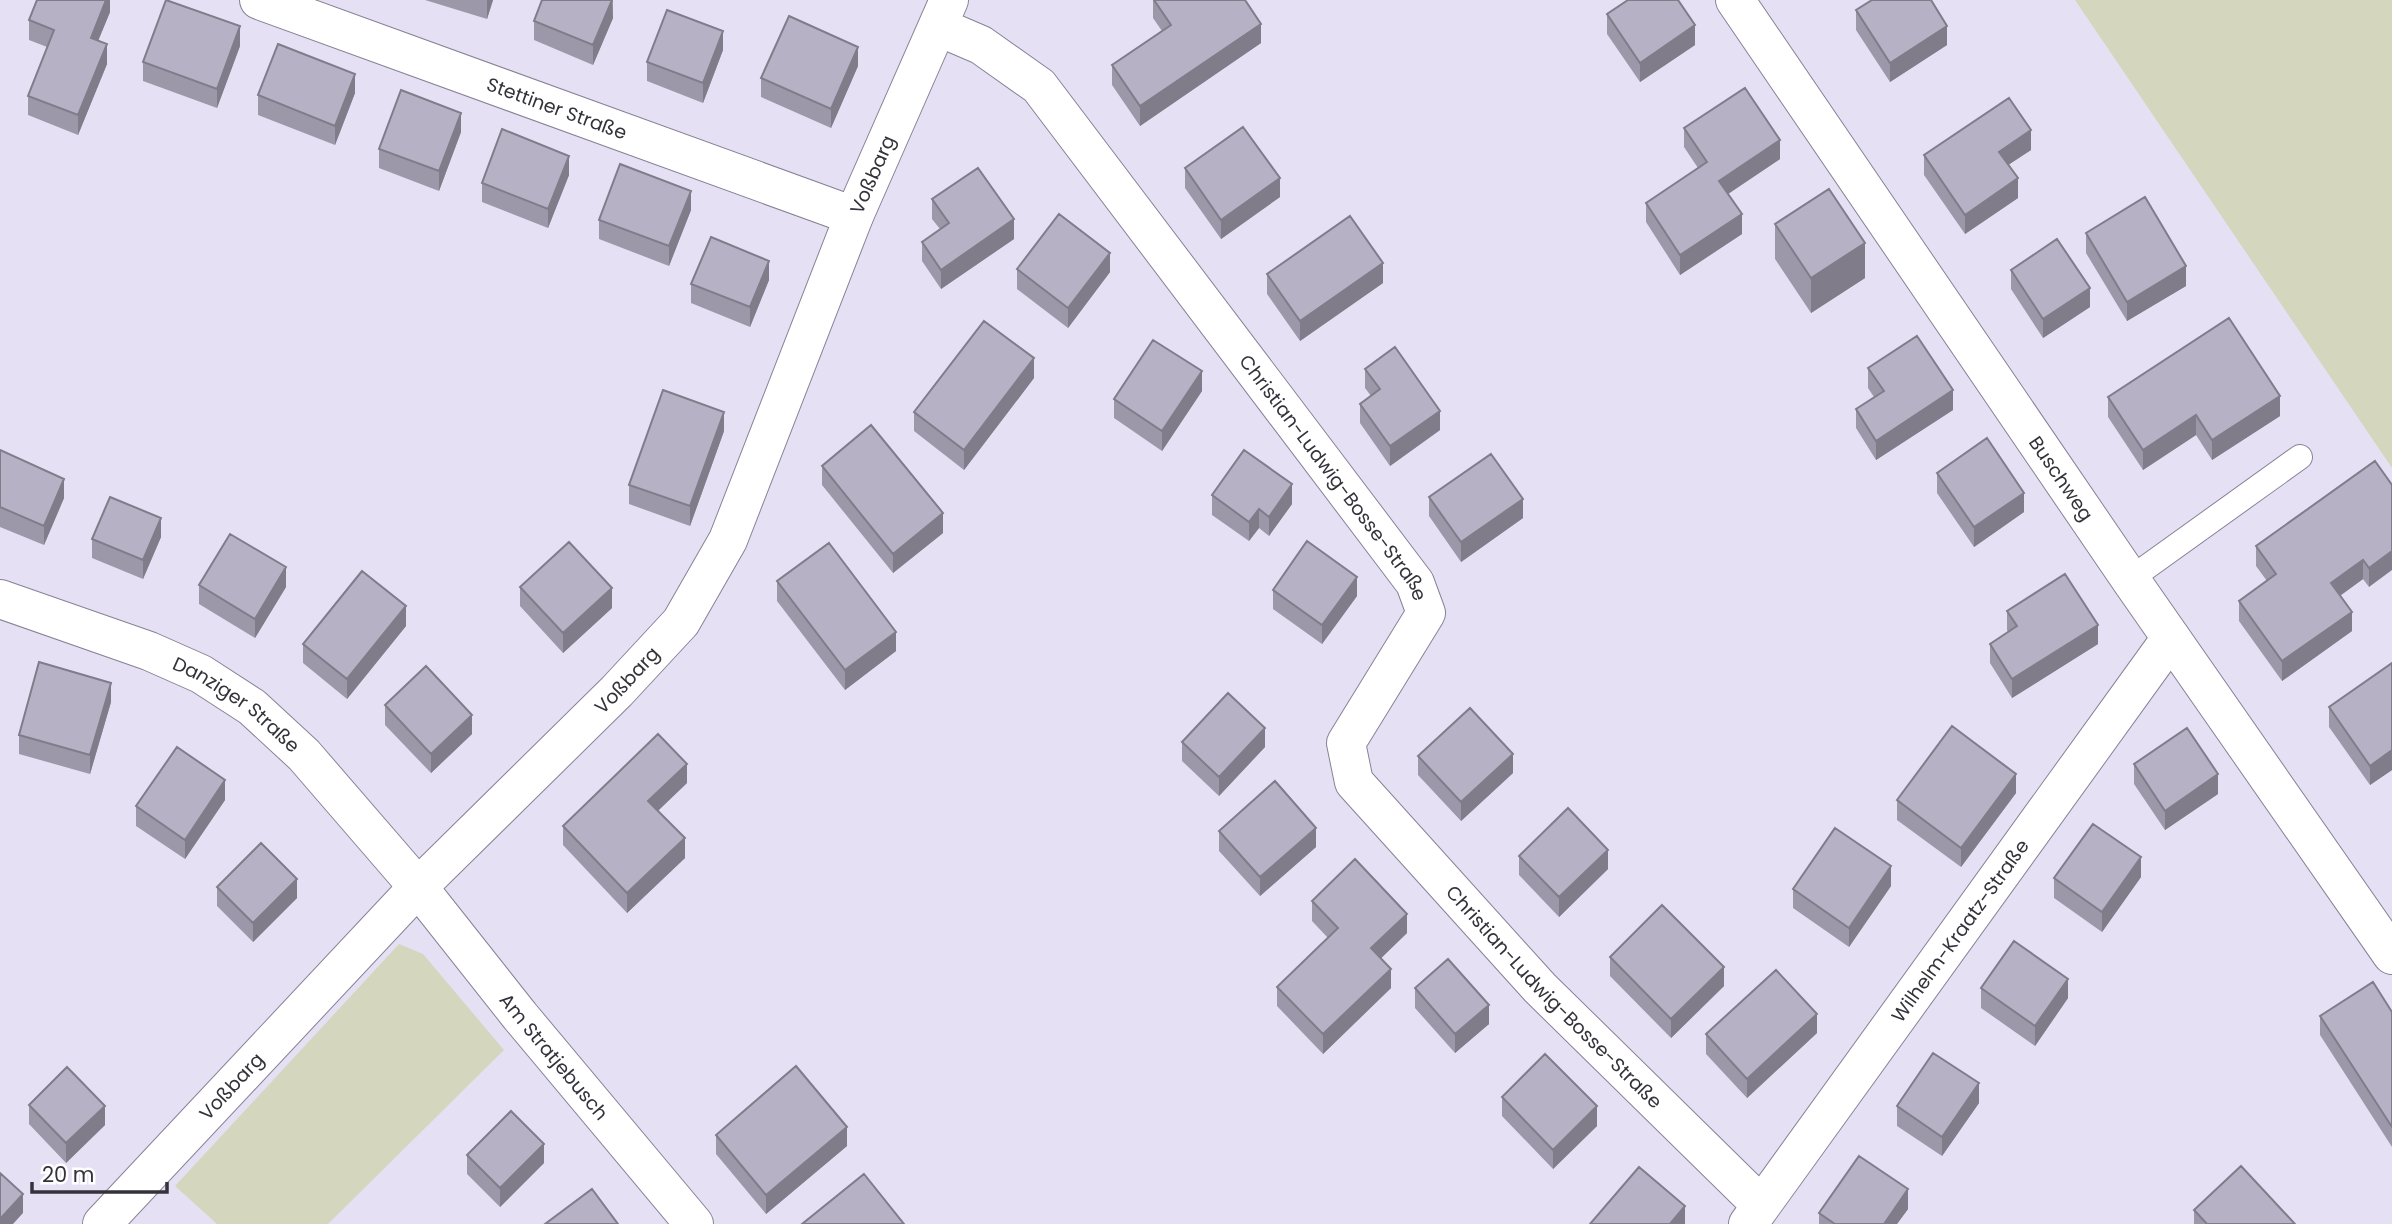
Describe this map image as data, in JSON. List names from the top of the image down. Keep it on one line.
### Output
{"streets":{"street":["Stettiner Straße","Voßbarg","Christian-Ludwig-Bosse-Straße","Buschweg","Danziger Straße","Wilhelm-Kraatz-Straße","Am Stratjebusch"]},"crossings":[["Stettiner Straße","Voßbarg"],["Voßbarg","Christian-Ludwig-Bosse-Straße"],["Voßbarg","Danziger Straße"],["Voßbarg","Am Stratjebusch"],["Christian-Ludwig-Bosse-Straße","Wilhelm-Kraatz-Straße"],["Buschweg","Wilhelm-Kraatz-Straße"],["Danziger Straße","Am Stratjebusch"]],"scale_bar":"20 m"}
